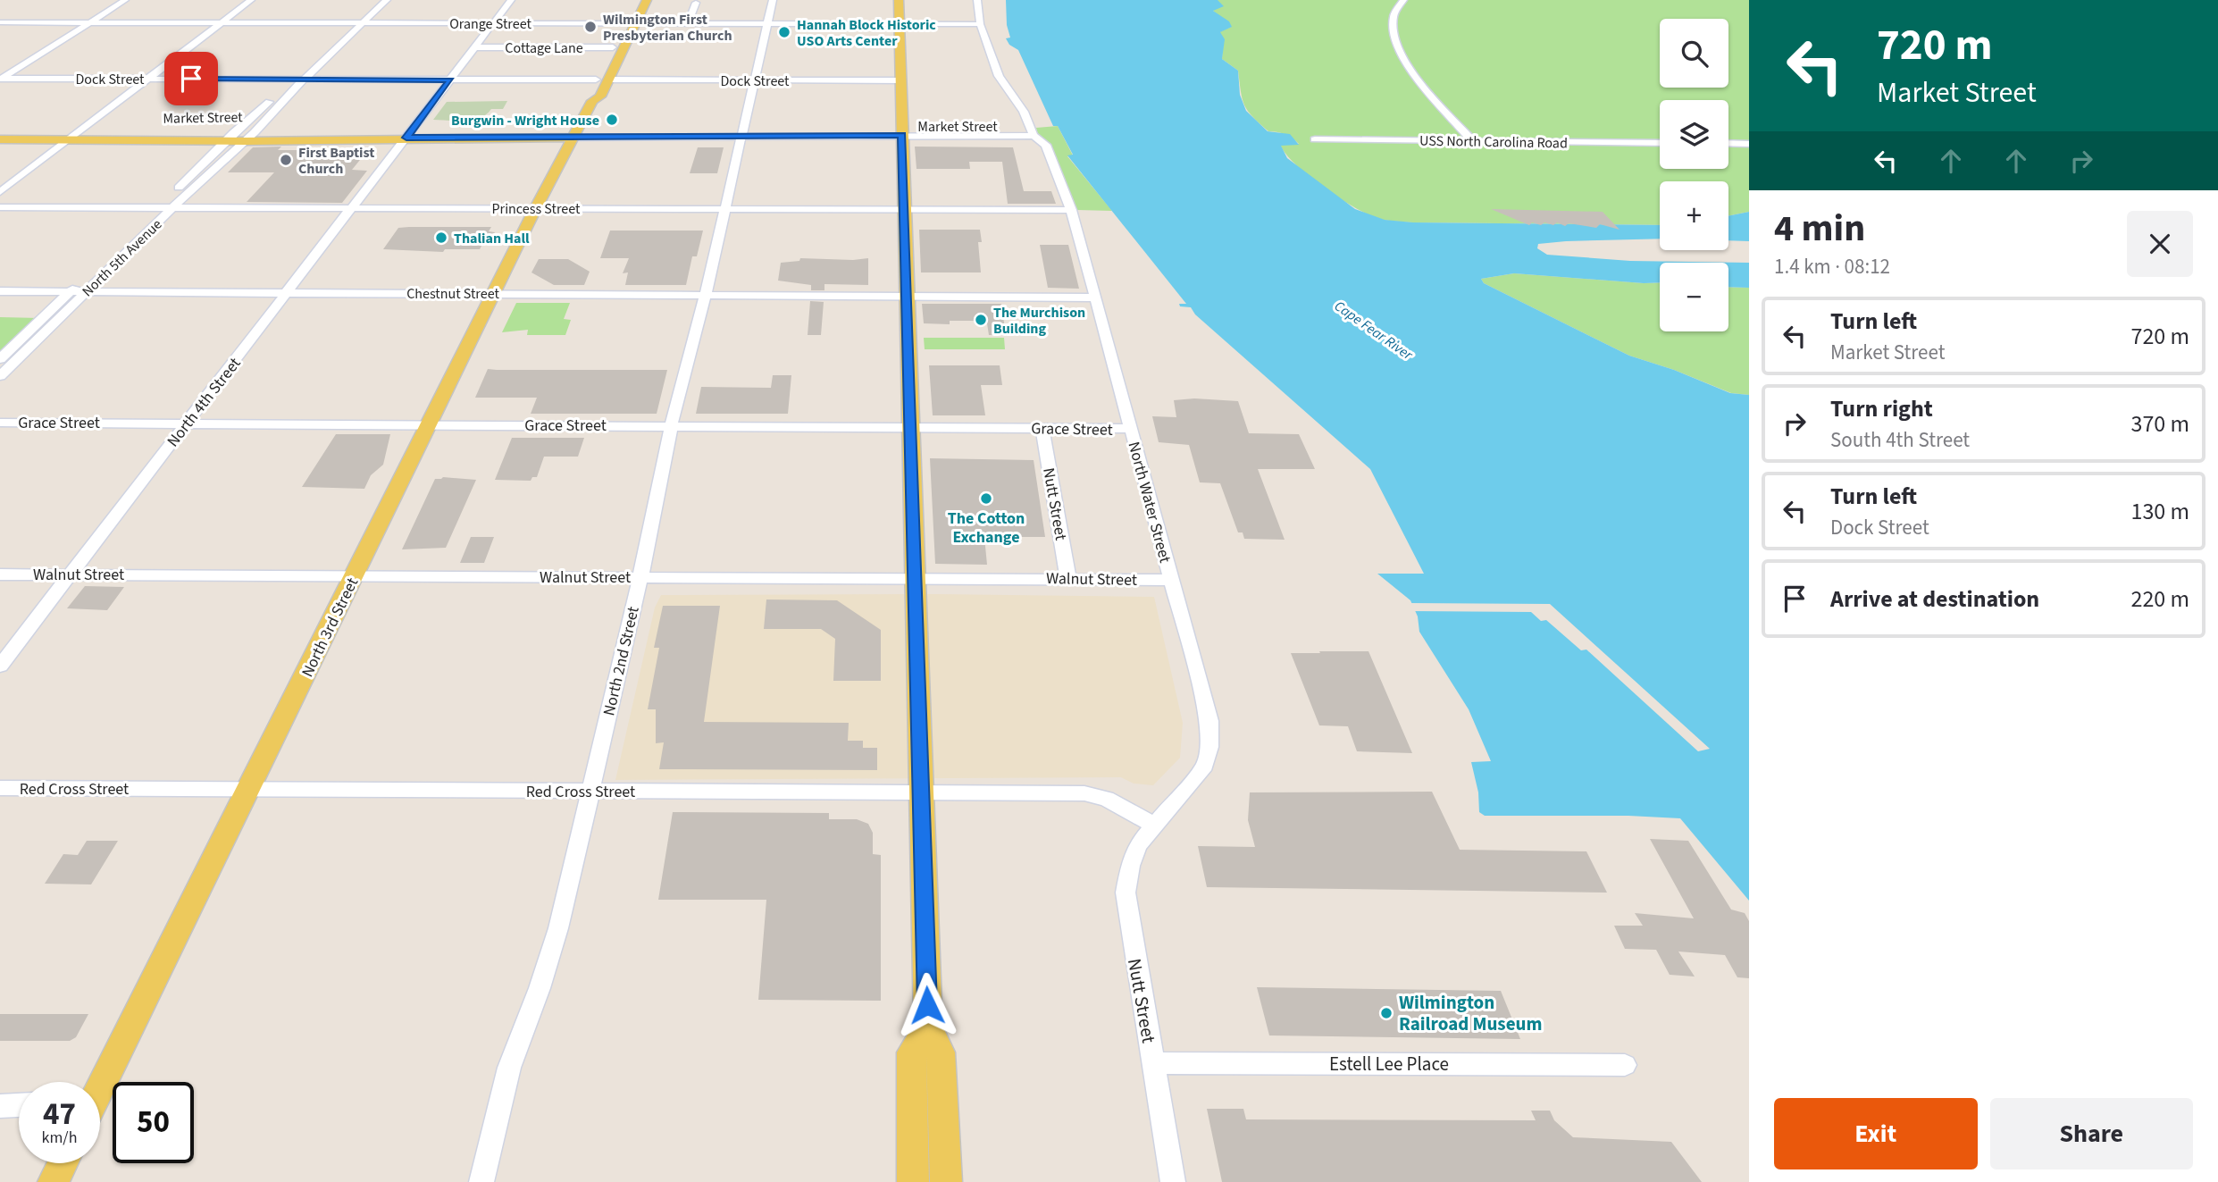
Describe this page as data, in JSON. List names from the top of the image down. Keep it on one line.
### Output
{"streets":{"main road":["Market Street","North 3rd Street"],"street":["Orange Street","Cottage Lane","Dock Street","USS North Carolina Road","Princess Street","North 5th Avenue","Chestnut Street","North 4th Street","Grace Street","North Water Street","Nutt Street","Walnut Street","North 2nd Street","Red Cross Street","Estell Lee Place"]},"crossings":[["Orange Street","North 5th Avenue"],["Orange Street","North 4th Street"],["Orange Street","North 2nd Street"],["Cottage Lane","North 4th Street"],["Dock Street","North 5th Avenue"],["Dock Street","North 4th Street"],["Dock Street","North 2nd Street"],["Market Street","North 5th Avenue"],["Market Street","North 4th Street"],["Market Street","North Water Street"],["Market Street","North 3rd Street"],["Market Street","North 2nd Street"],["Princess Street","North 5th Avenue"],["Princess Street","North 4th Street"],["Princess Street","North Water Street"],["Princess Street","North 3rd Street"],["Princess Street","North 2nd Street"],["North 5th Avenue","Chestnut Street"],["Chestnut Street","North 4th Street"],["Chestnut Street","North Water Street"],["Chestnut Street","North 3rd Street"],["Chestnut Street","North 2nd Street"],["North 4th Street","Grace Street"],["North 4th Street","Walnut Street"],["Grace Street","North Water Street"],["Grace Street","Nutt Street"],["Grace Street","North 3rd Street"],["Grace Street","North 2nd Street"],["North Water Street","Nutt Street"],["North Water Street","Walnut Street"],["North Water Street","Red Cross Street"],["Nutt Street","Walnut Street"],["Nutt Street","Red Cross Street"],["Nutt Street","Estell Lee Place"],["Walnut Street","North 3rd Street"],["Walnut Street","North 2nd Street"],["North 3rd Street","Red Cross Street"],["North 2nd Street","Red Cross Street"]],"water":["Cape Fear River"],"places":["Wilmington First Presbyterian Church","Hannah Block Historic USO Arts Center","Burgwin - Wright House","First Baptist Church","Thalian Hall","The Murchison Building","The Cotton Exchange","Wilmington Railroad Museum"],"page":{"turn":["720 m","Market Street"],"map_buttons":["+","−"],"heading":["4 min","1.4 km · 08:12"],"list":[{"name":"Turn left","note":"Market Street","value":"720 m"},{"name":"Turn right","note":"South 4th Street","value":"370 m"},{"name":"Turn left","note":"Dock Street","value":"130 m"},{"name":"Arrive at destination","value":"220 m"}],"speed":"47 km/h","limit":"50","buttons":["Exit","Share"]}}
